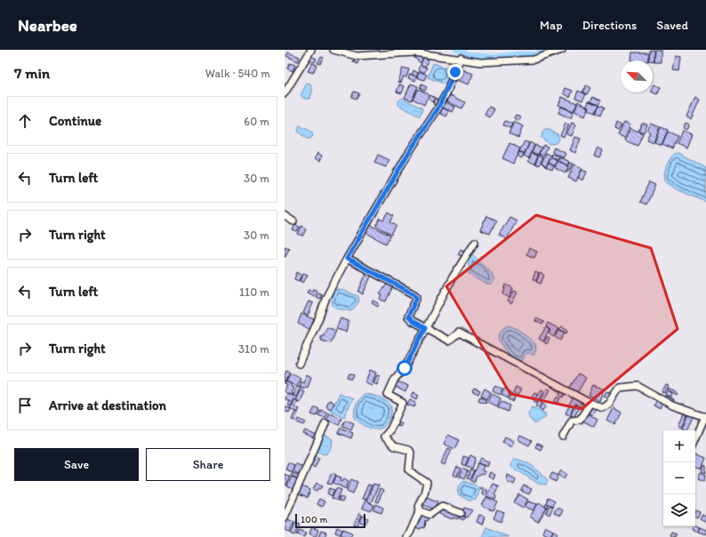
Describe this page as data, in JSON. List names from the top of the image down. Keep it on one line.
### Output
{"scale_bar":"100 m","north":"top left","page":{"header":"Nearbee","nav":["Map","Directions","Saved"],"heading":["7 min","Walk · 540 m"],"list":[["Continue","60 m"],["Turn left","30 m"],["Turn right","30 m"],["Turn left","110 m"],["Turn right","310 m"],"Arrive at destination"],"map_buttons":["+","−"],"buttons":["Save","Share"],"scale":"100 m"}}
